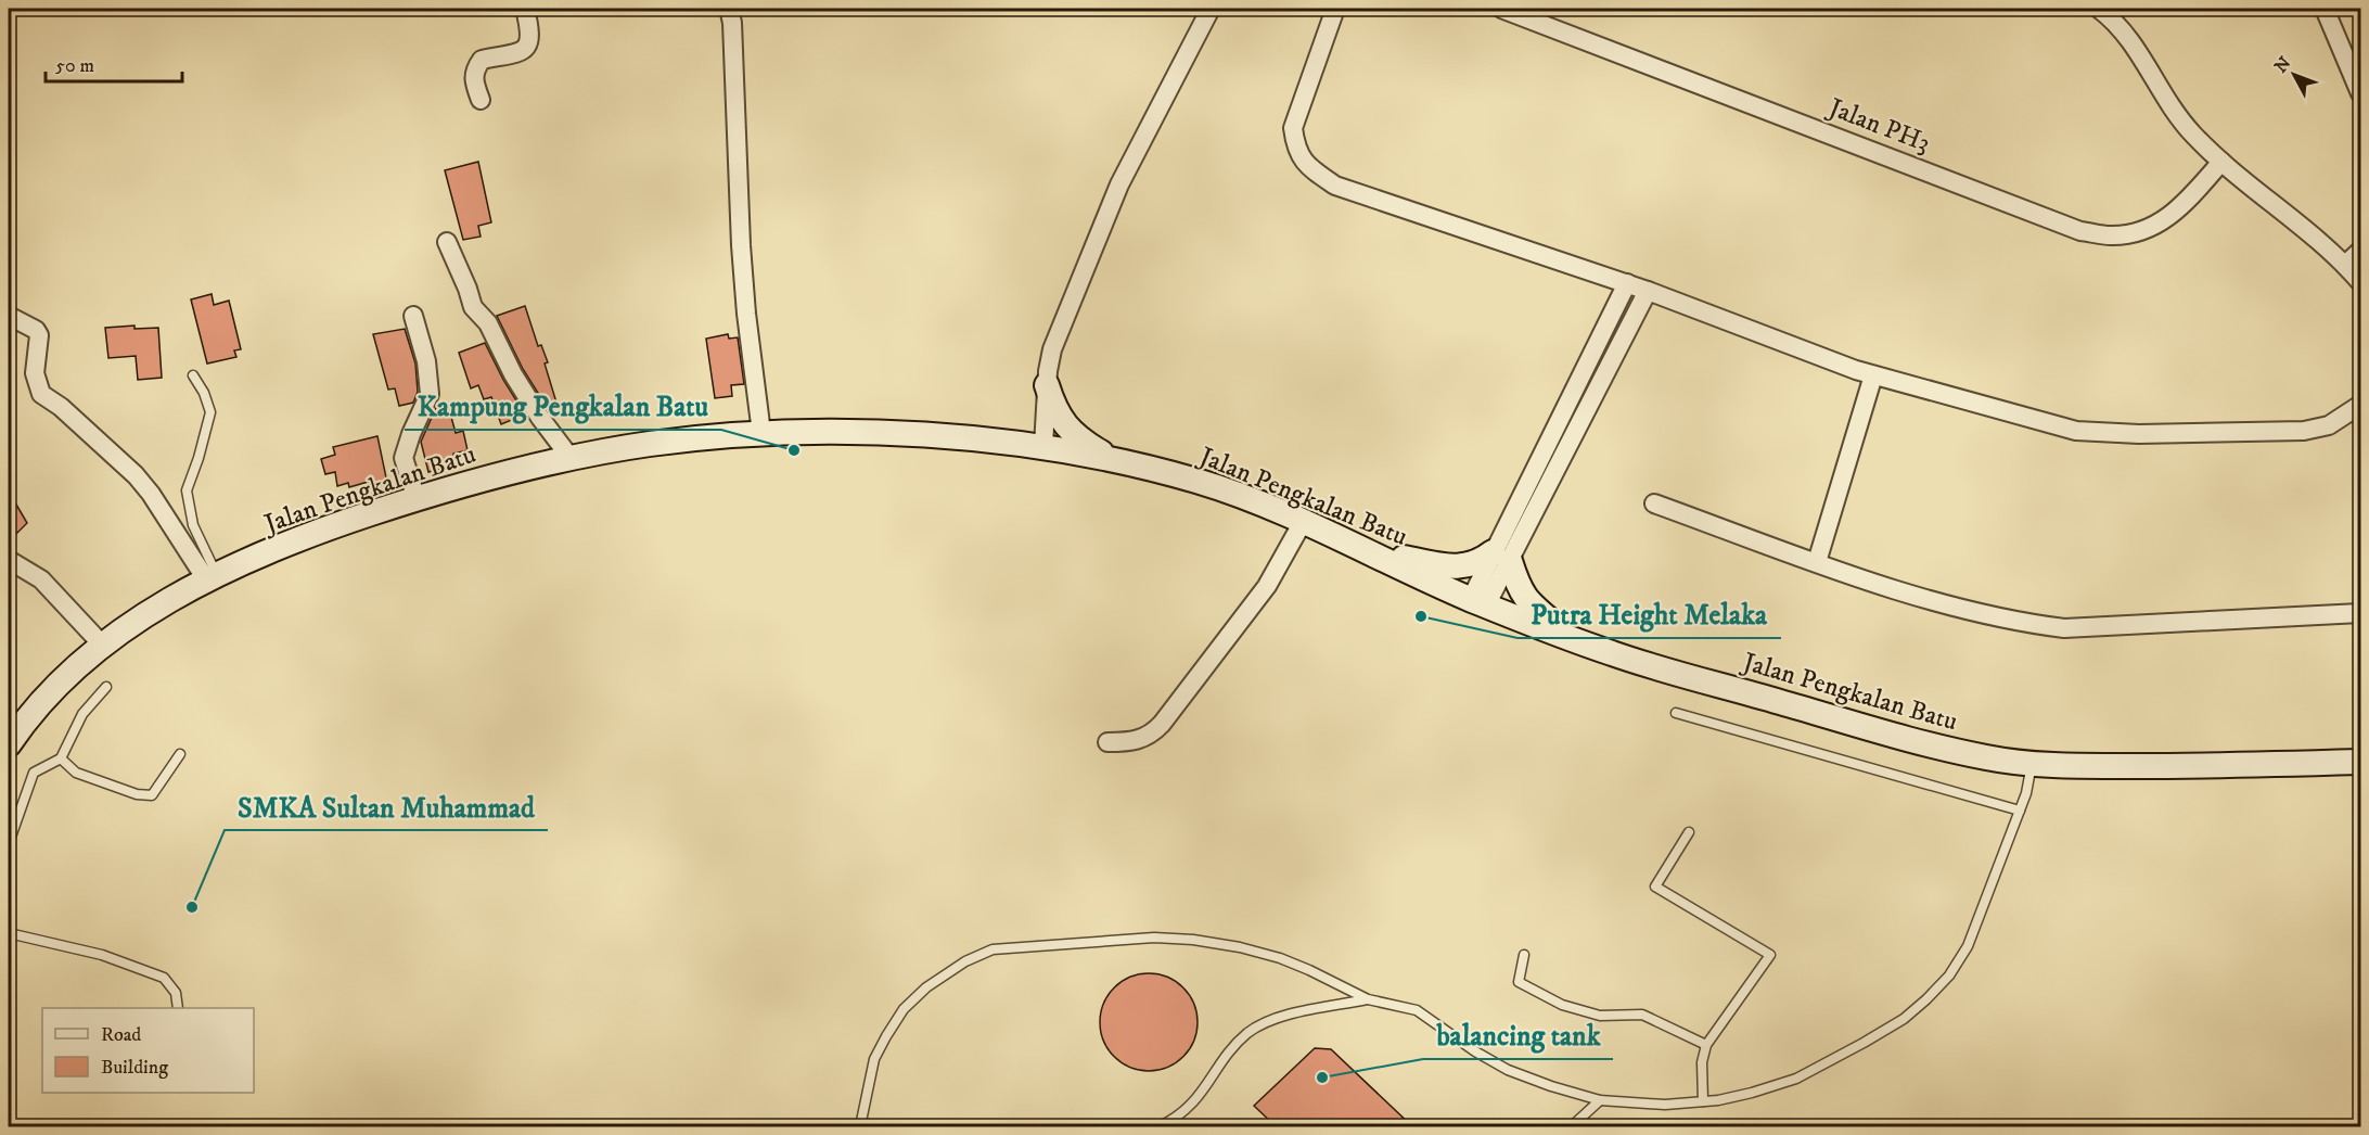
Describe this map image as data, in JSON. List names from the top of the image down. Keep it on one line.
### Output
{"streets":{"main road":["Jalan Pengkalan Batu"],"street":["Jalan PH3"]},"places":["Kampung Pengkalan Batu","Putra Height Melaka","SMKA Sultan Muhammad","balancing tank"],"legend":["Road","Building"],"scale_bar":"50 m","north":"top left"}
